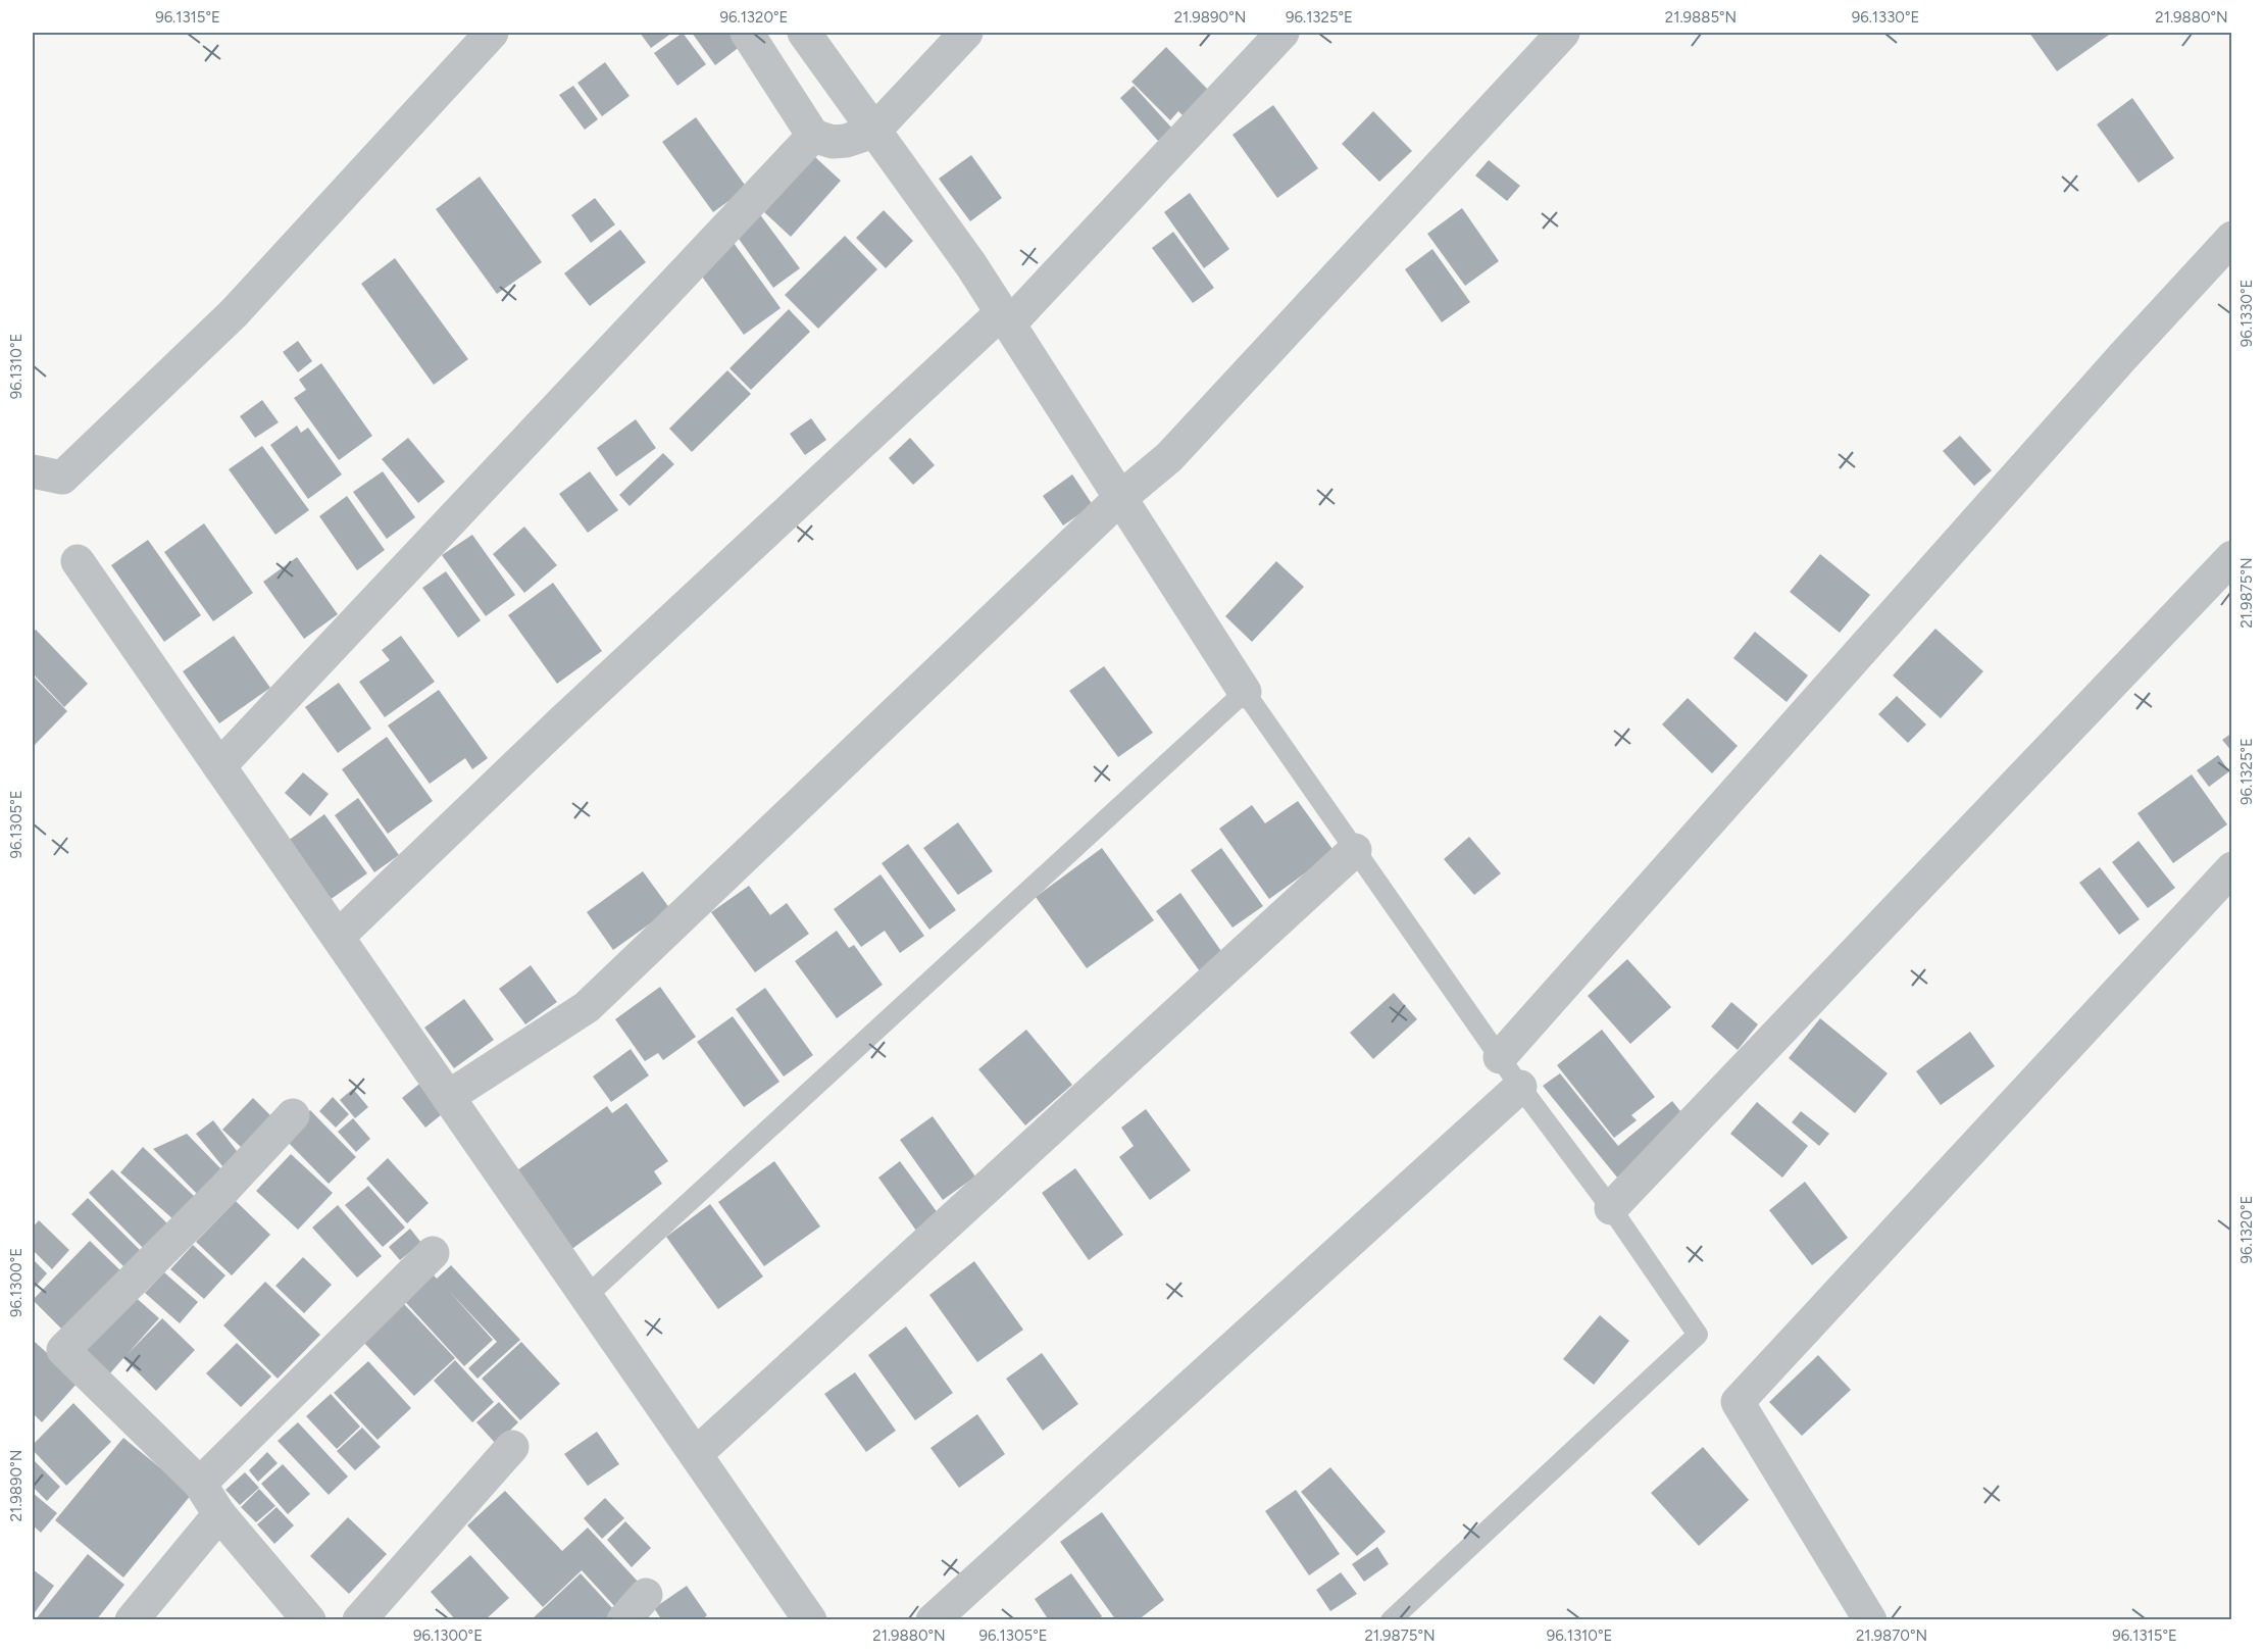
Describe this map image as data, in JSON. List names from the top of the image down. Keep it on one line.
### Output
{"coordinates":["96.1315°E","96.1320°E","21.9890°N","96.1325°E","21.9885°N","96.1330°E","21.9880°N","96.1310°E","21.9875°N","96.1305°E","96.1300°E","21.9870°N"]}
